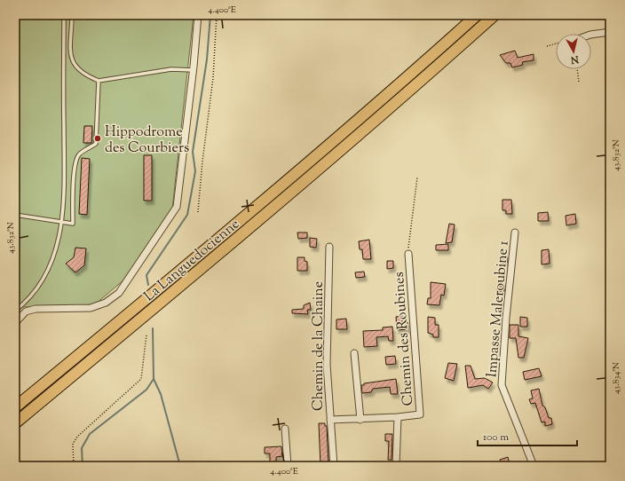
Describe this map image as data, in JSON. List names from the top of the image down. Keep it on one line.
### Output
{"streets":{"highway":["La Languedocienne"],"street":["Impasse Maleroubine 1","Chemin des Roubines","Chemin de la Chaine"]},"places":["Hippodrome des Courbiers"],"scale_bar":"100 m","north":"bottom","coordinates":["4.400°E","43.832°N","43.834°N"]}
